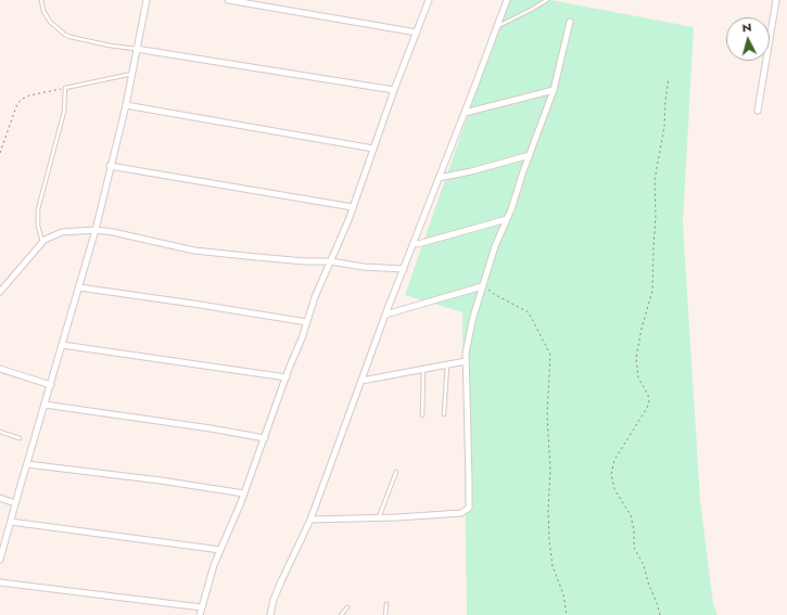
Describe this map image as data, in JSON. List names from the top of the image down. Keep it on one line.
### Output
{"north":"top"}
